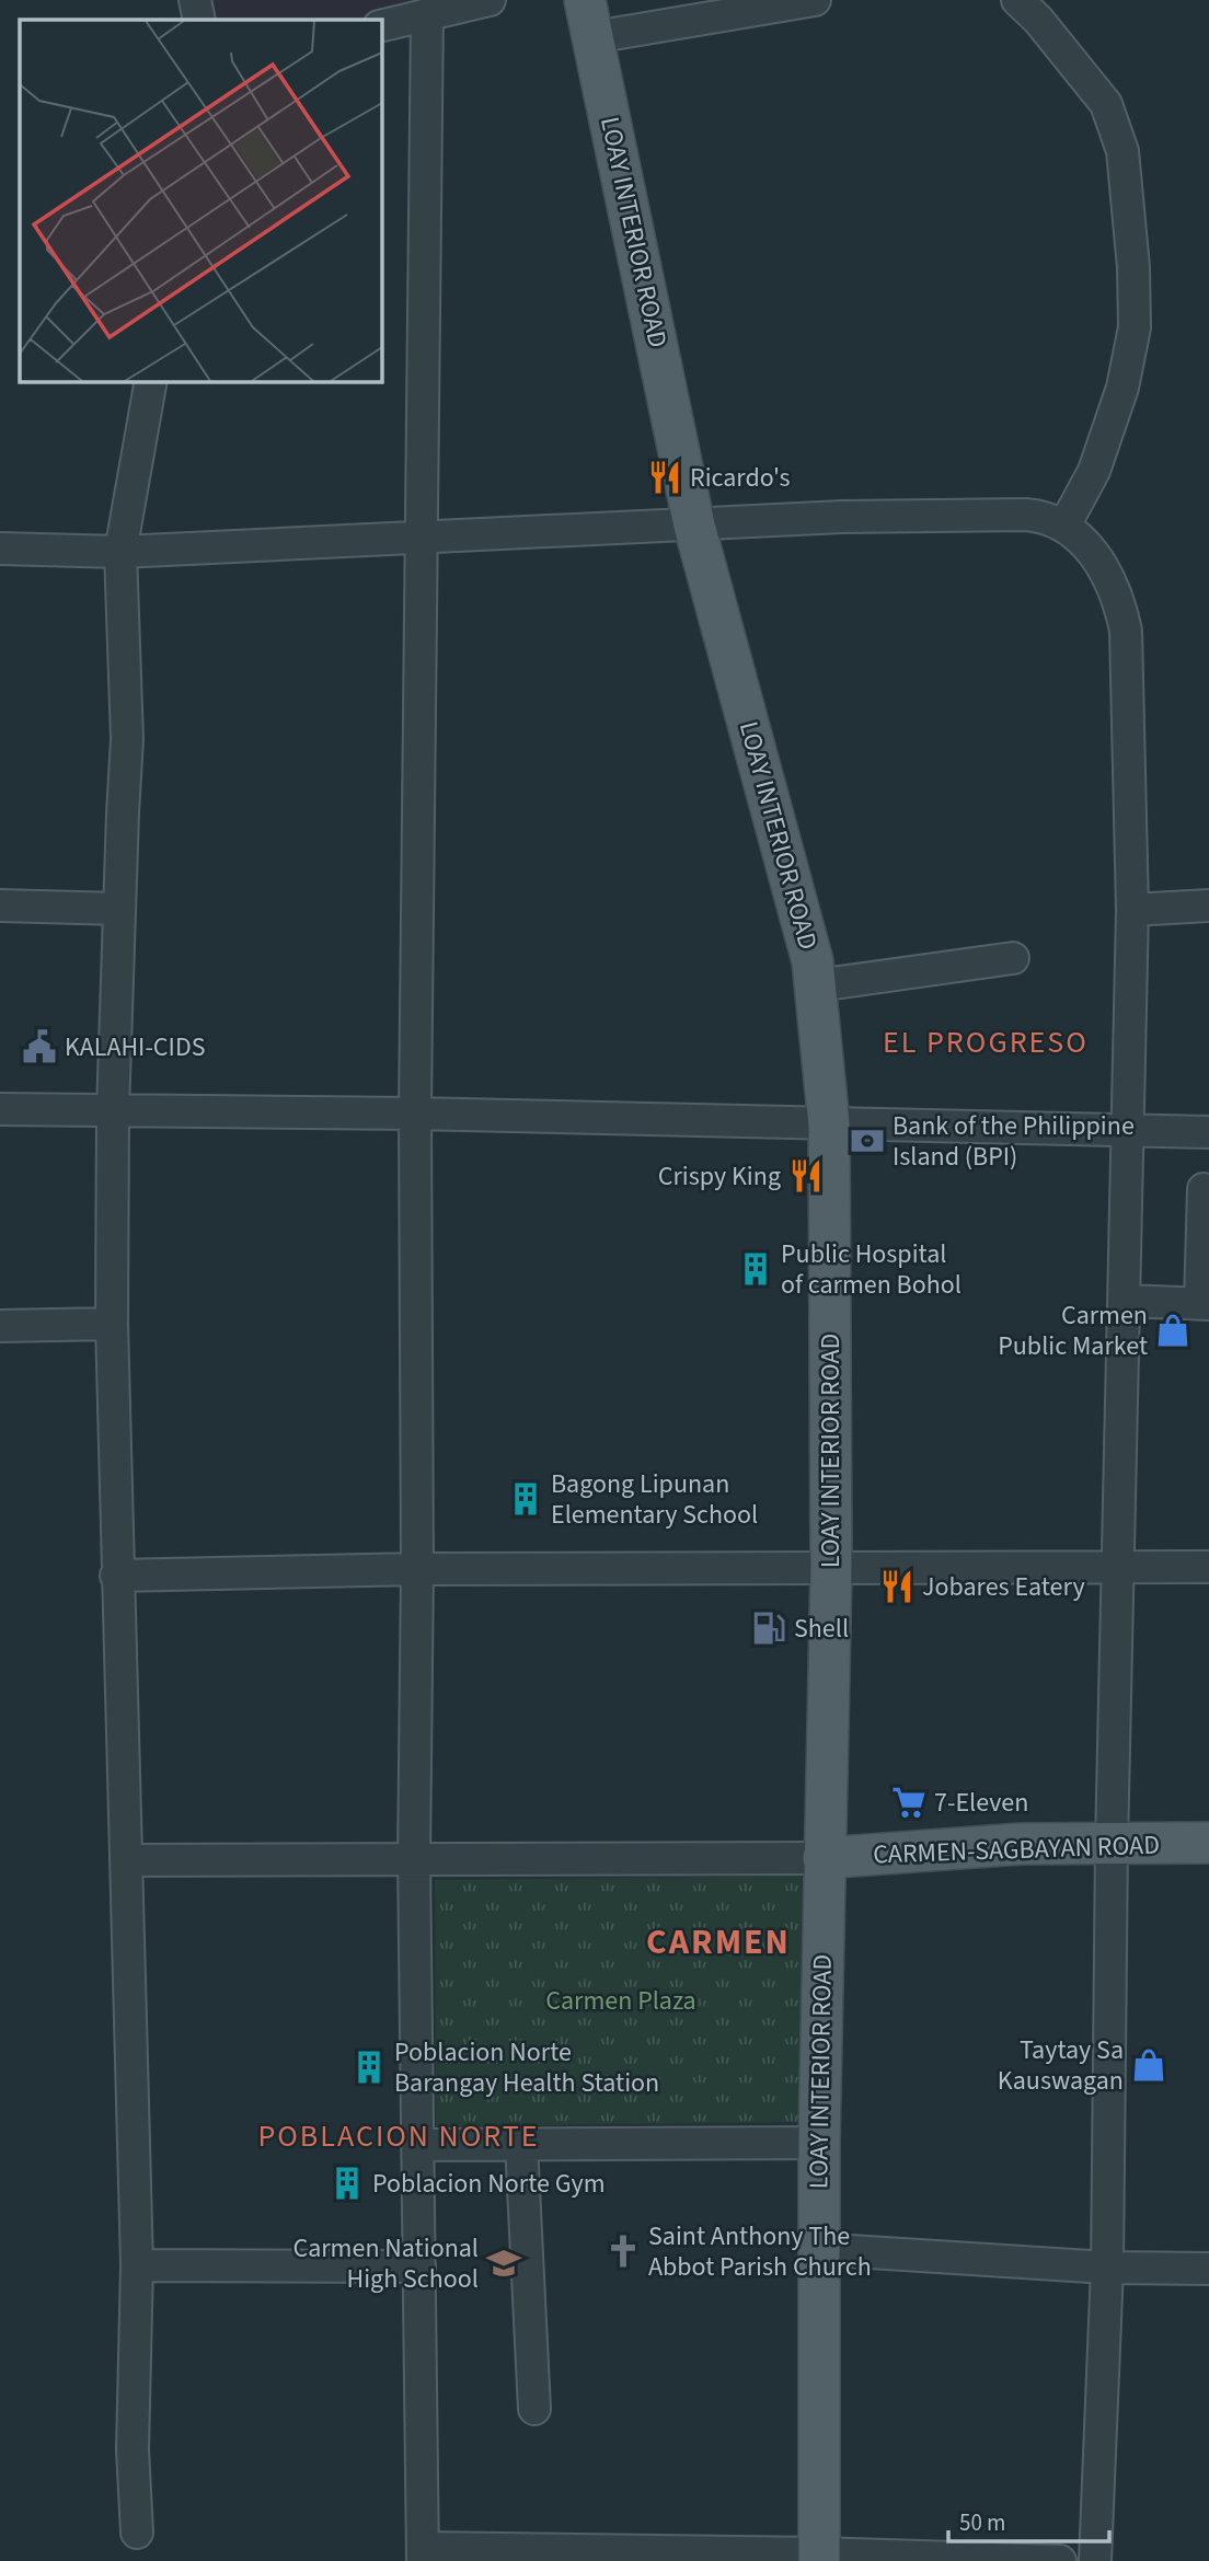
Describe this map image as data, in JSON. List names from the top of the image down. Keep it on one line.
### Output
{"streets":{"main road":["LOAY INTERIOR ROAD","CARMEN-SAGBAYAN ROAD"]},"crossings":[["LOAY INTERIOR ROAD","CARMEN-SAGBAYAN ROAD"]],"districts":["EL PROGRESO","CARMEN","POBLACION NORTE"],"parks":["Carmen Plaza"],"places":{"restaurant":["Ricardo's","Crispy King","Jobares Eatery"],"public building":["KALAHI-CIDS"],"bank":["Bank of the Philippine Island (BPI)"],"building":["Public Hospital of carmen Bohol","Bagong Lipunan Elementary School","Poblacion Norte Barangay Health Station","Poblacion Norte Gym"],"shop":["Carmen Public Market","Taytay Sa Kauswagan"],"fuel station":["Shell"],"supermarket":["7-Eleven"],"church":["Saint Anthony The Abbot Parish Church"],"school or university":["Carmen National High School"]},"scale_bar":"50 m"}
